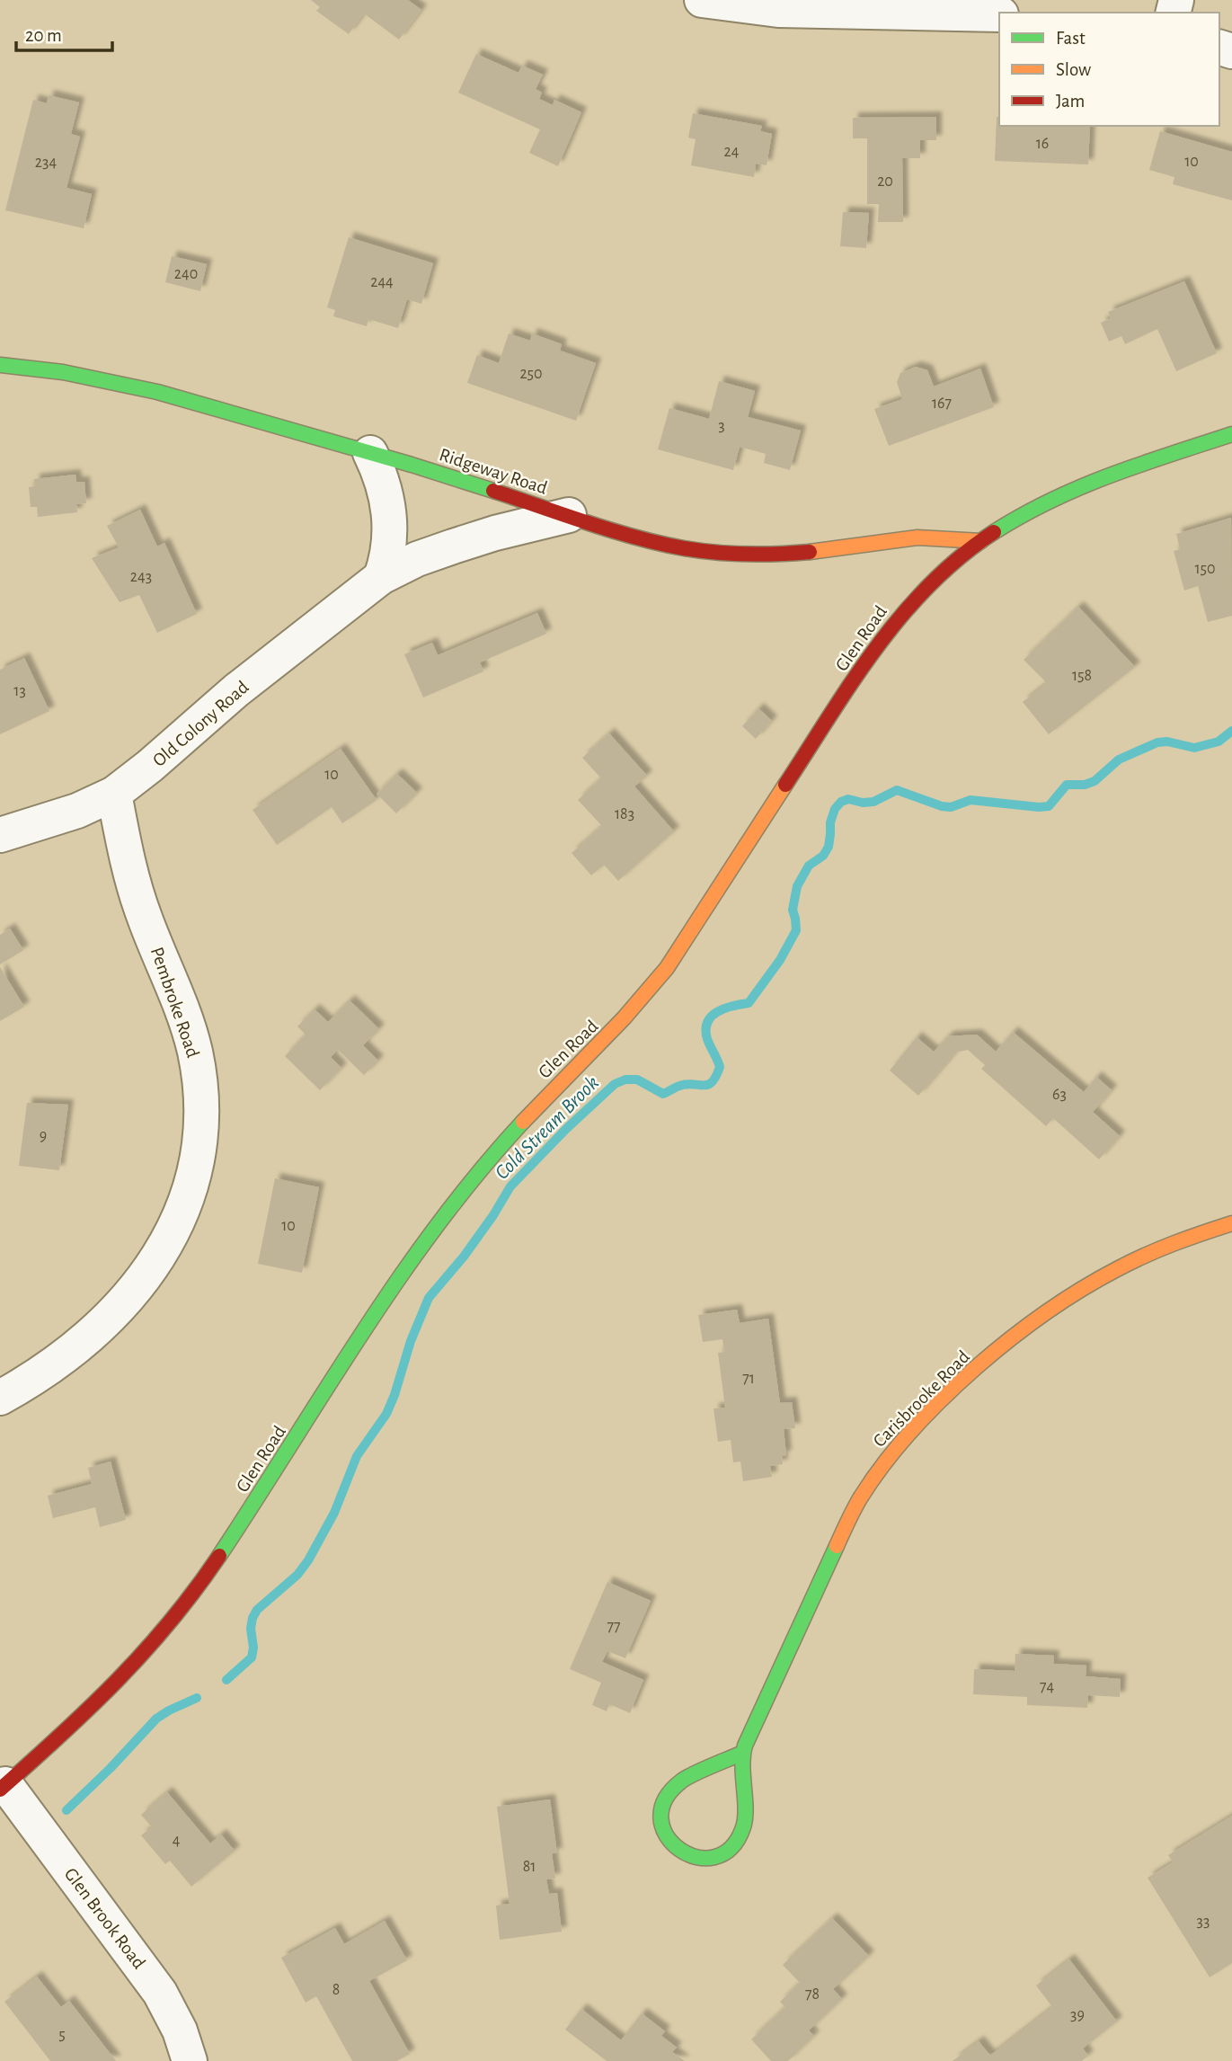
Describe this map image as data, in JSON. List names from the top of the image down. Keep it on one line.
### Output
{"streets":{"street":["Ridgeway Road","Glen Road","Old Colony Road","Pembroke Road","Carisbrooke Road","Glen Brook Road"]},"crossings":[["Ridgeway Road","Glen Road"],["Ridgeway Road","Old Colony Road"],["Glen Road","Glen Brook Road"],["Old Colony Road","Pembroke Road"]],"water":["Cold Stream Brook"],"house_numbers":["16","24","10","234","20","240","244","250","167","3","150","243","158","13","10","183","63","9","10","71","77","74","4","81","33","8","78","39","5"],"legend":["Fast","Slow","Jam"],"scale_bar":"20 m"}
